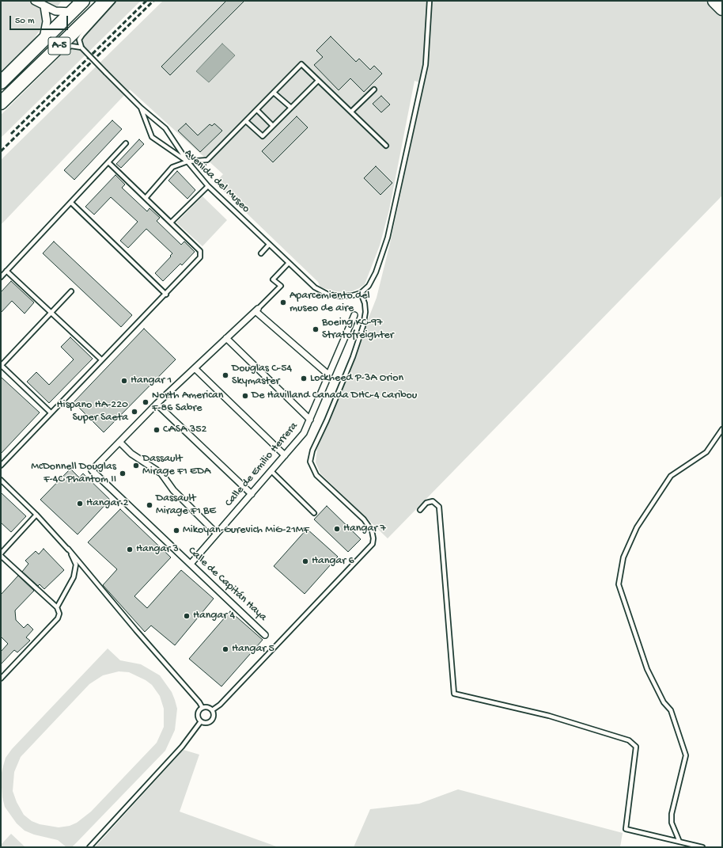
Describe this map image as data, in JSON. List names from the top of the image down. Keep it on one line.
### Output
{"streets":{"highway":["A-5"],"street":["Calle de Emilio Herrera","Calle de Capitán Haya"],"lane":["Avenida del Museo"]},"crossings":[["Calle de Emilio Herrera","Calle de Capitán Haya"]],"places":["Aparcemiento del museo de aire","Boeing KC-97 Stratofreighter","Douglas C-54 Skymaster","Lockheed P-3A Orion","Hangar 1","De Havilland Canada DHC-4 Caribou","North American F-86 Sabre","Hispano HA-220 Super Saeta","CASA 352","Dassault Mirage F1 EDA","McDonnell Douglas F-4C Phantom II","Hangar 2","Dassault Mirage F1 BE","Hangar 7","Mikoyan-Gurevich MiG-21MF","Hangar 3","Hangar 6","Hangar 4","Hangar 5"],"scale_bar":"50 m"}
